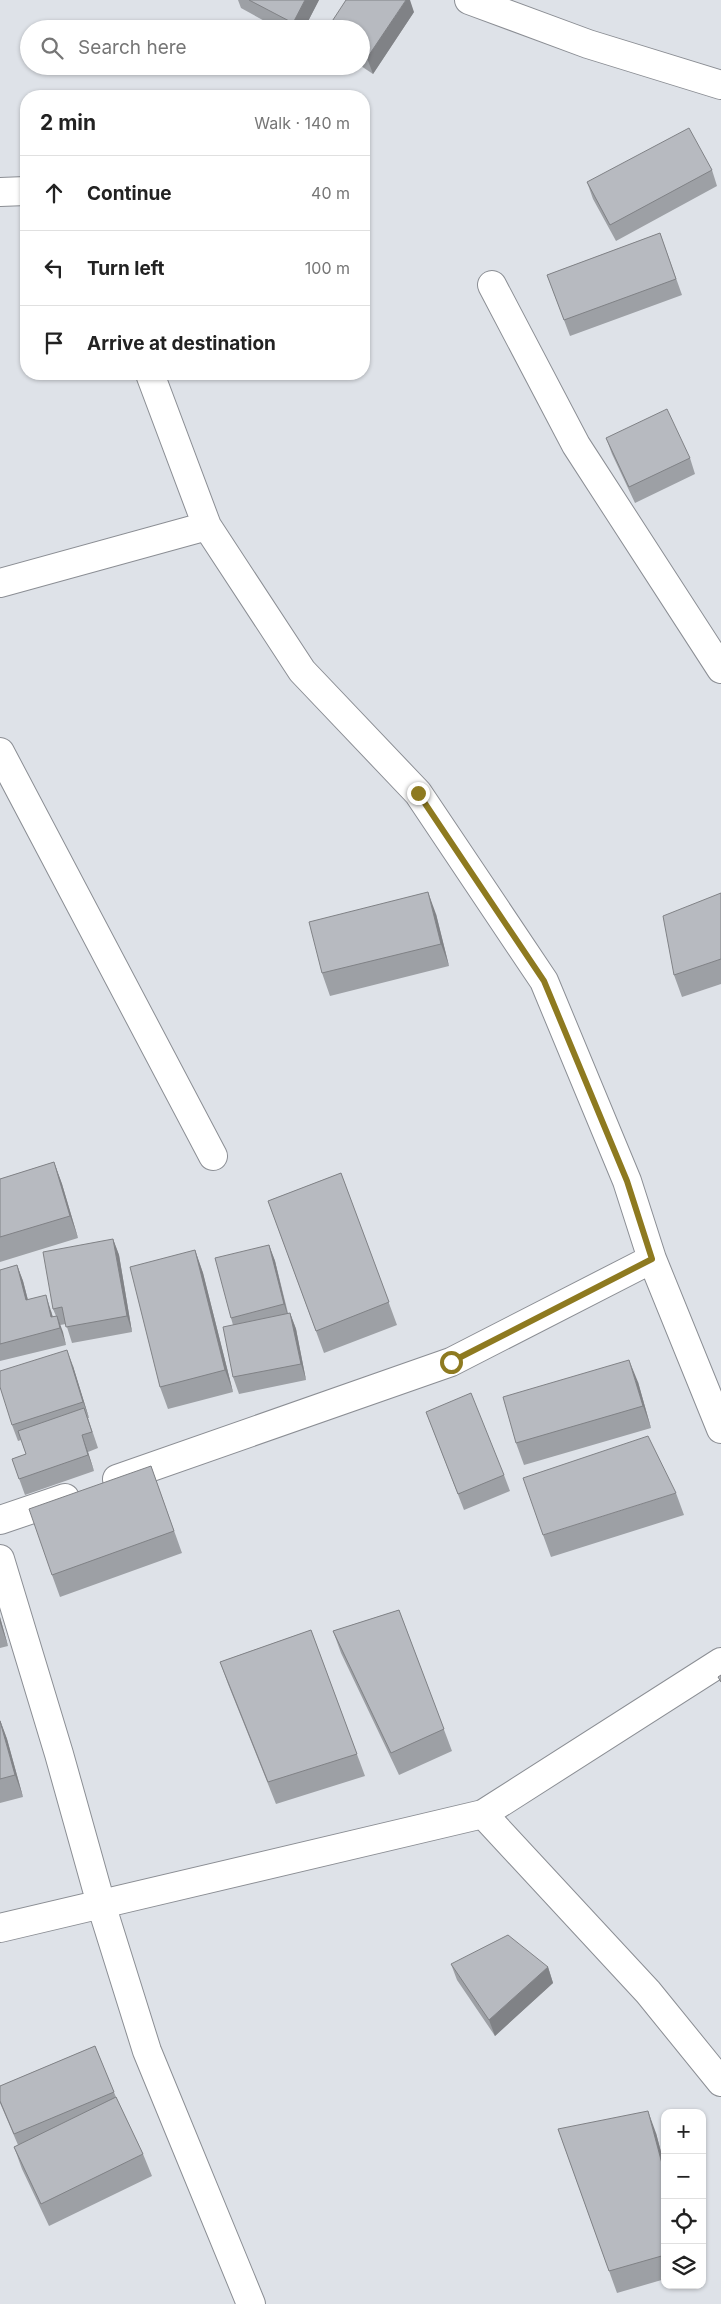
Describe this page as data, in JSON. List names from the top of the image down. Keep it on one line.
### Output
{"page":{"search":"Search here","heading":["2 min","Walk · 140 m"],"list":[["Continue","40 m"],["Turn left","100 m"],"Arrive at destination"],"map_buttons":["+","−"]}}
